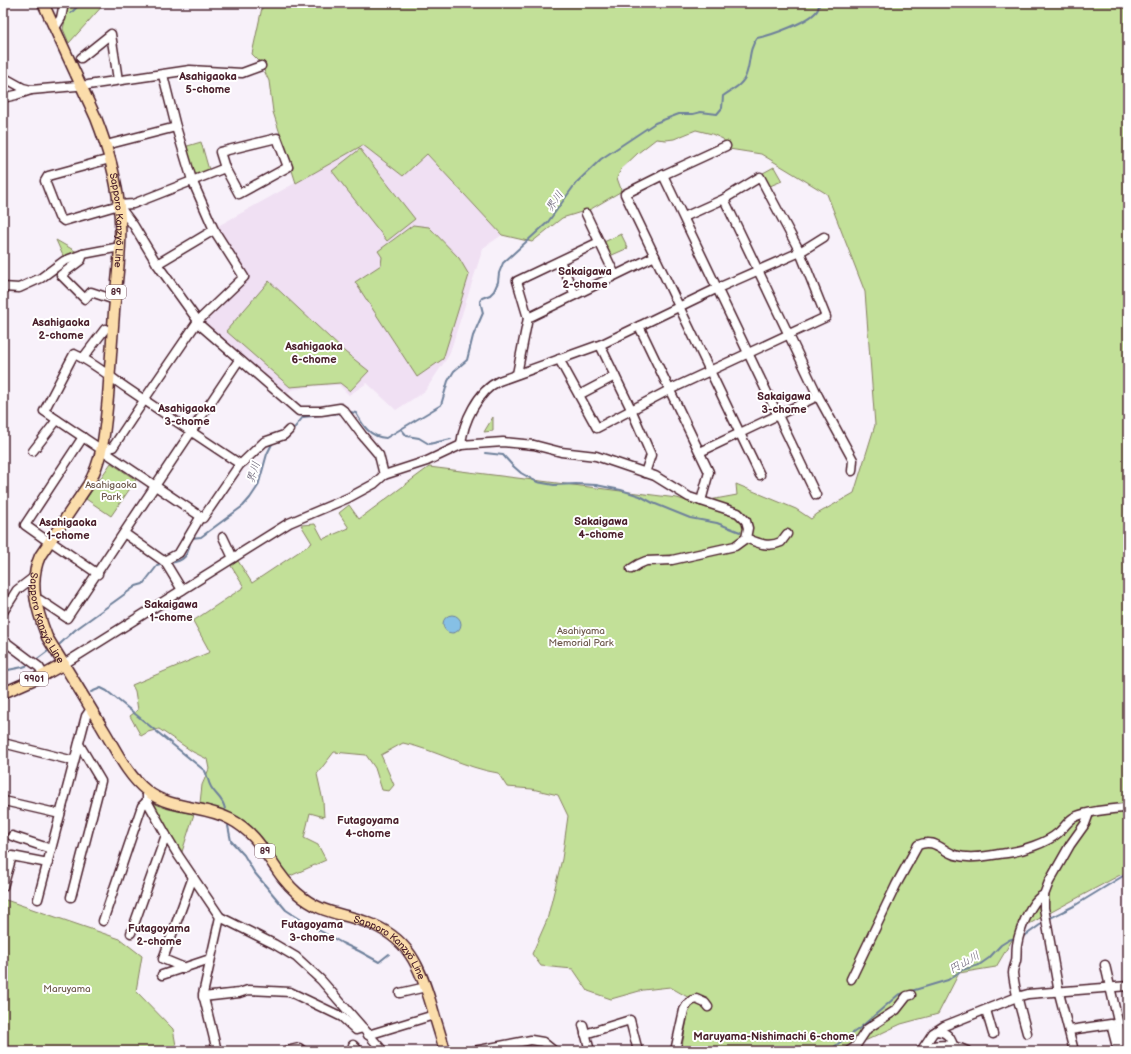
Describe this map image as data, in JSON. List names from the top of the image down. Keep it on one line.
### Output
{"streets":{"main road":["Sapporo Kanzyō Line","89","9901"]},"crossings":[["Sapporo Kanzyō Line","9901"]],"districts":["Asahigaoka 5-chome","Sakaigawa 2-chome","Asahigaoka 2-chome","Asahigaoka 6-chome","Sakaigawa 3-chome","Asahigaoka 3-chome","Sakaigawa 4-chome","Asahigaoka 1-chome","Sakaigawa 1-chome","Futagoyama 4-chome","Futagoyama 3-chome","Futagoyama 2-chome","Maruyama-Nishimachi 6-chome"],"water":["界川","円山川"],"parks":["Asahigaoka Park","Asahiyama Memorial Park","Maruyama"]}
